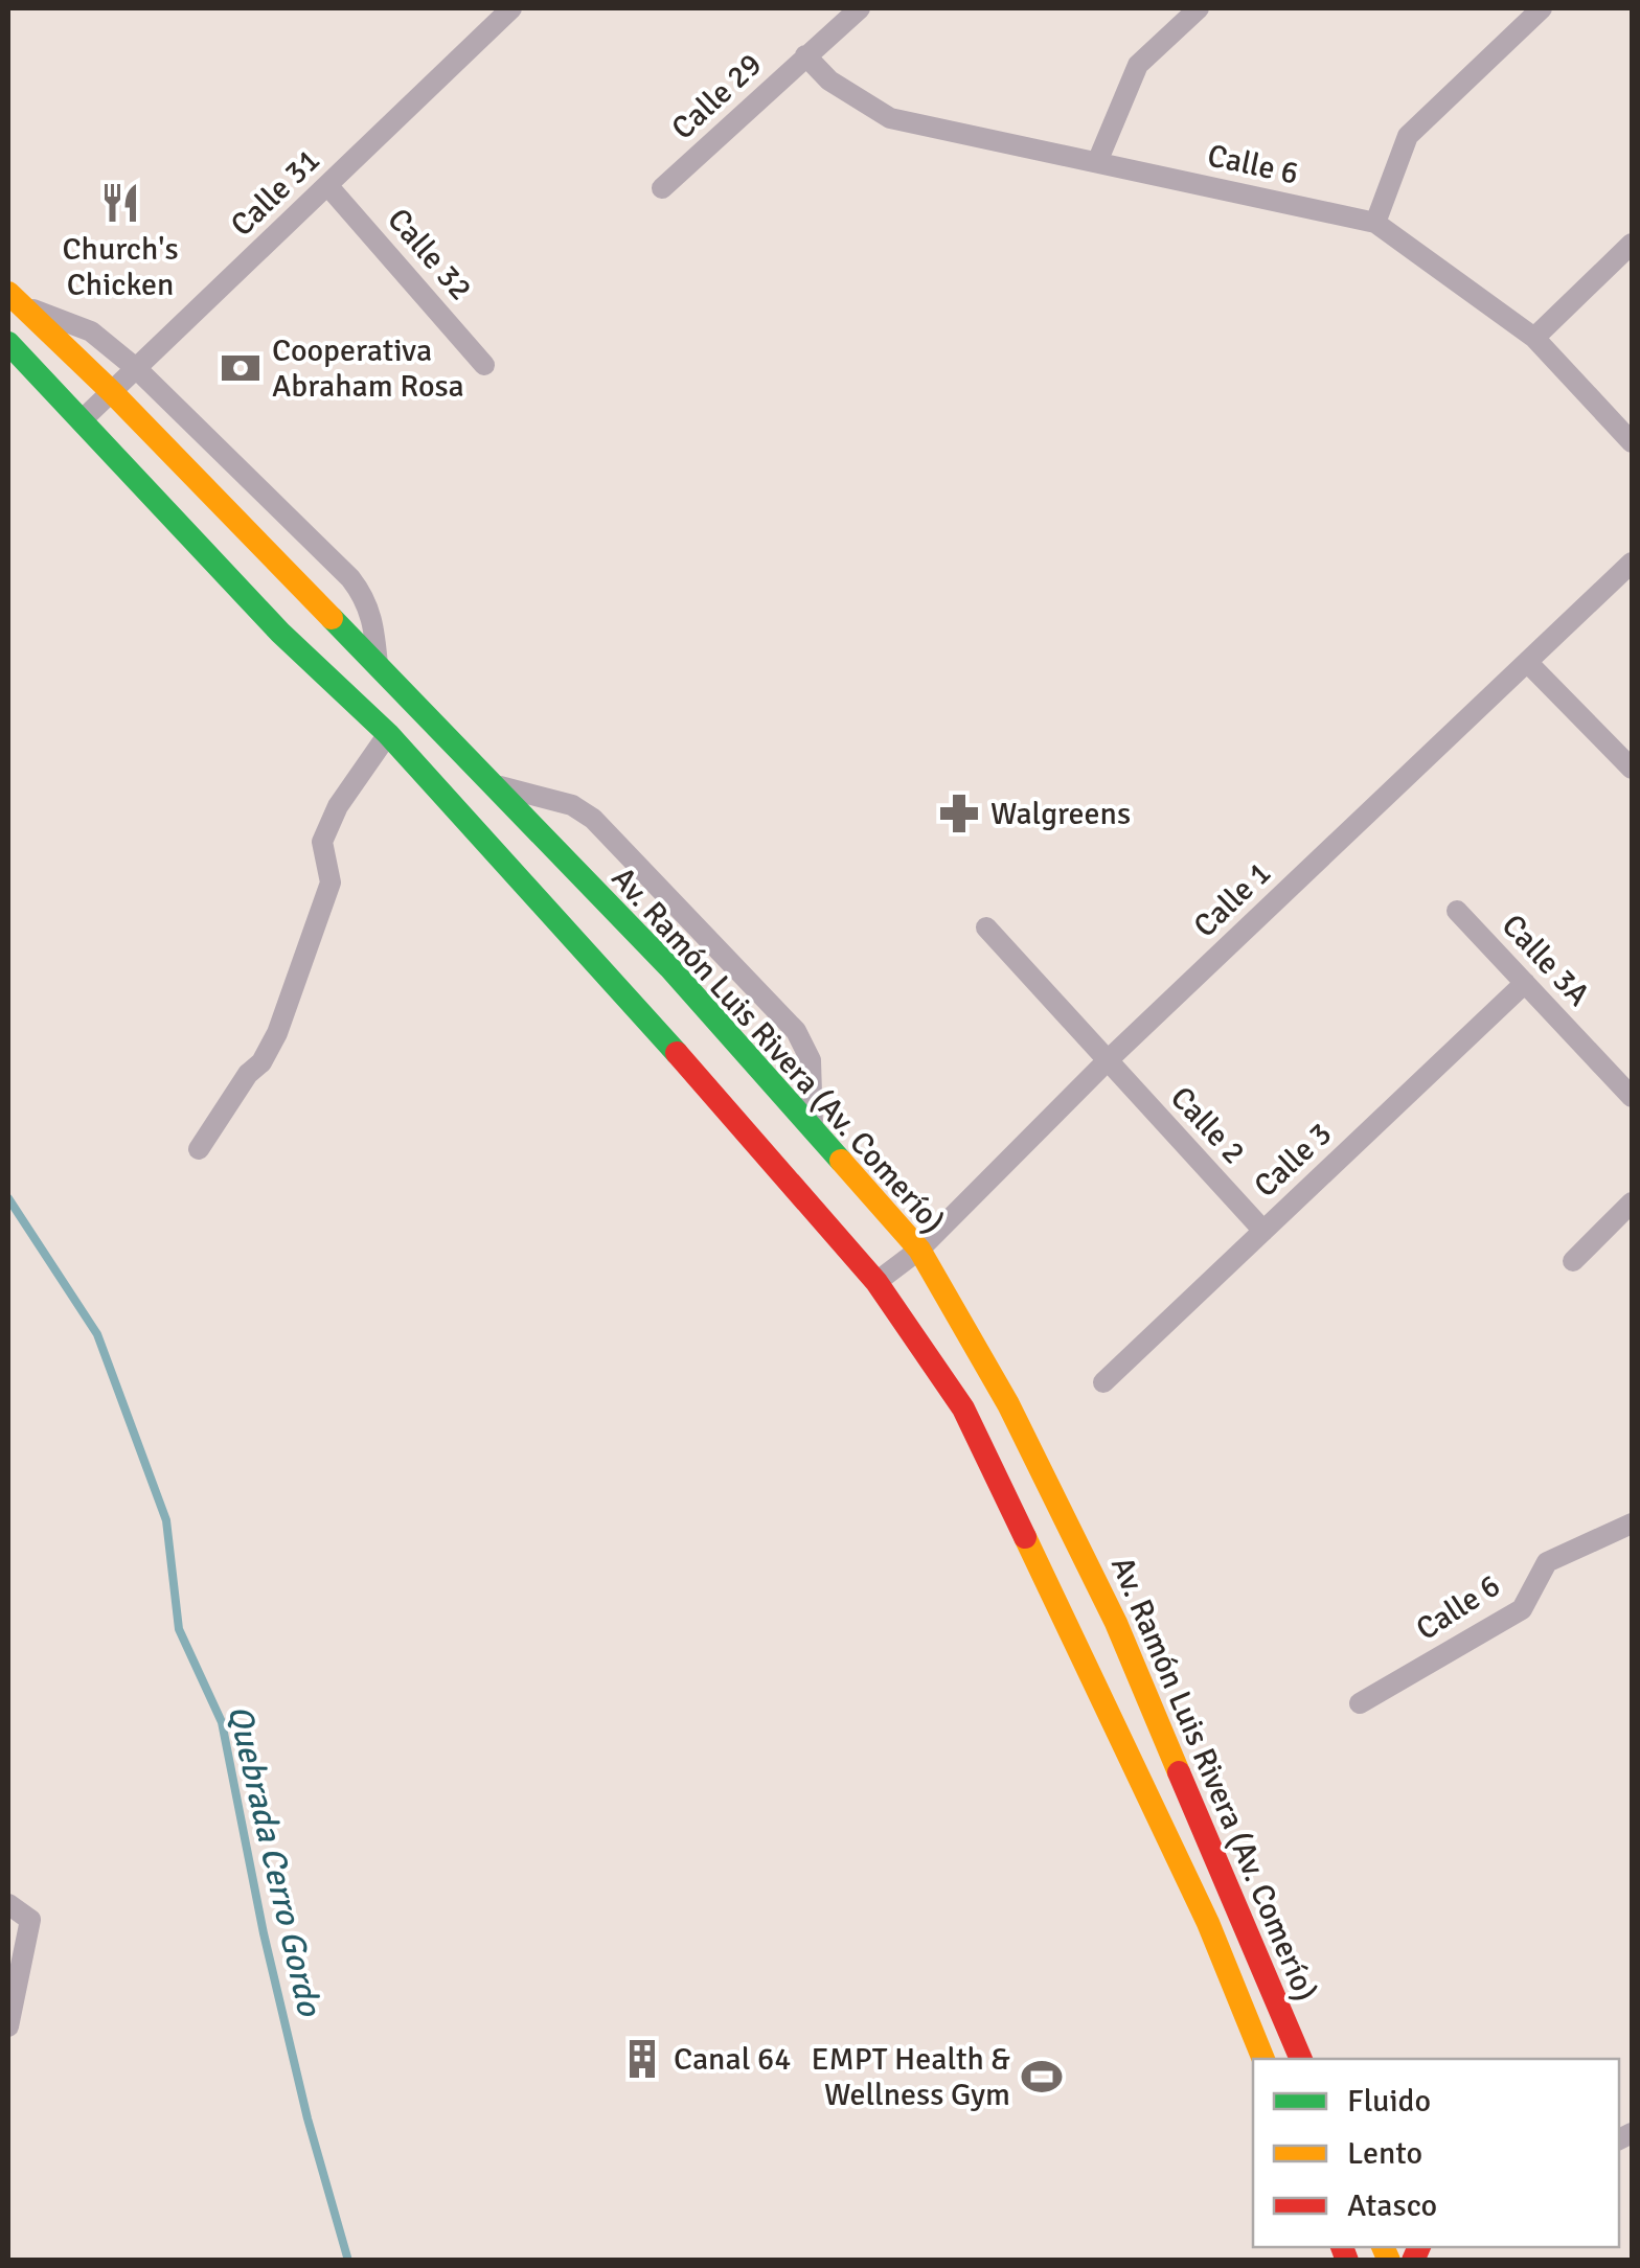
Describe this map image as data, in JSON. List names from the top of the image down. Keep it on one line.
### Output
{"streets":{"main road":["Av. Ramón Luis Rivera (Av. Comerío)"],"street":["Calle 29","Calle 6","Calle 31","Calle 32","Calle 1","Calle 3A","Calle 2","Calle 3"]},"crossings":[["Calle 29","Calle 6"],["Calle 31","Calle 32"],["Calle 31","Av. Ramón Luis Rivera (Av. Comerío)"],["Calle 1","Av. Ramón Luis Rivera (Av. Comerío)"],["Calle 1","Calle 2"],["Calle 3A","Calle 3"],["Calle 2","Calle 3"]],"water":["Quebrada Cerro Gordo"],"places":{"restaurant":["Church's Chicken"],"bank":["Cooperativa Abraham Rosa"],"pharmacy":["Walgreens"],"building":["Canal 64"],"sports":["EMPT Health & Wellness Gym"]},"legend":["Fluido","Lento","Atasco"]}
